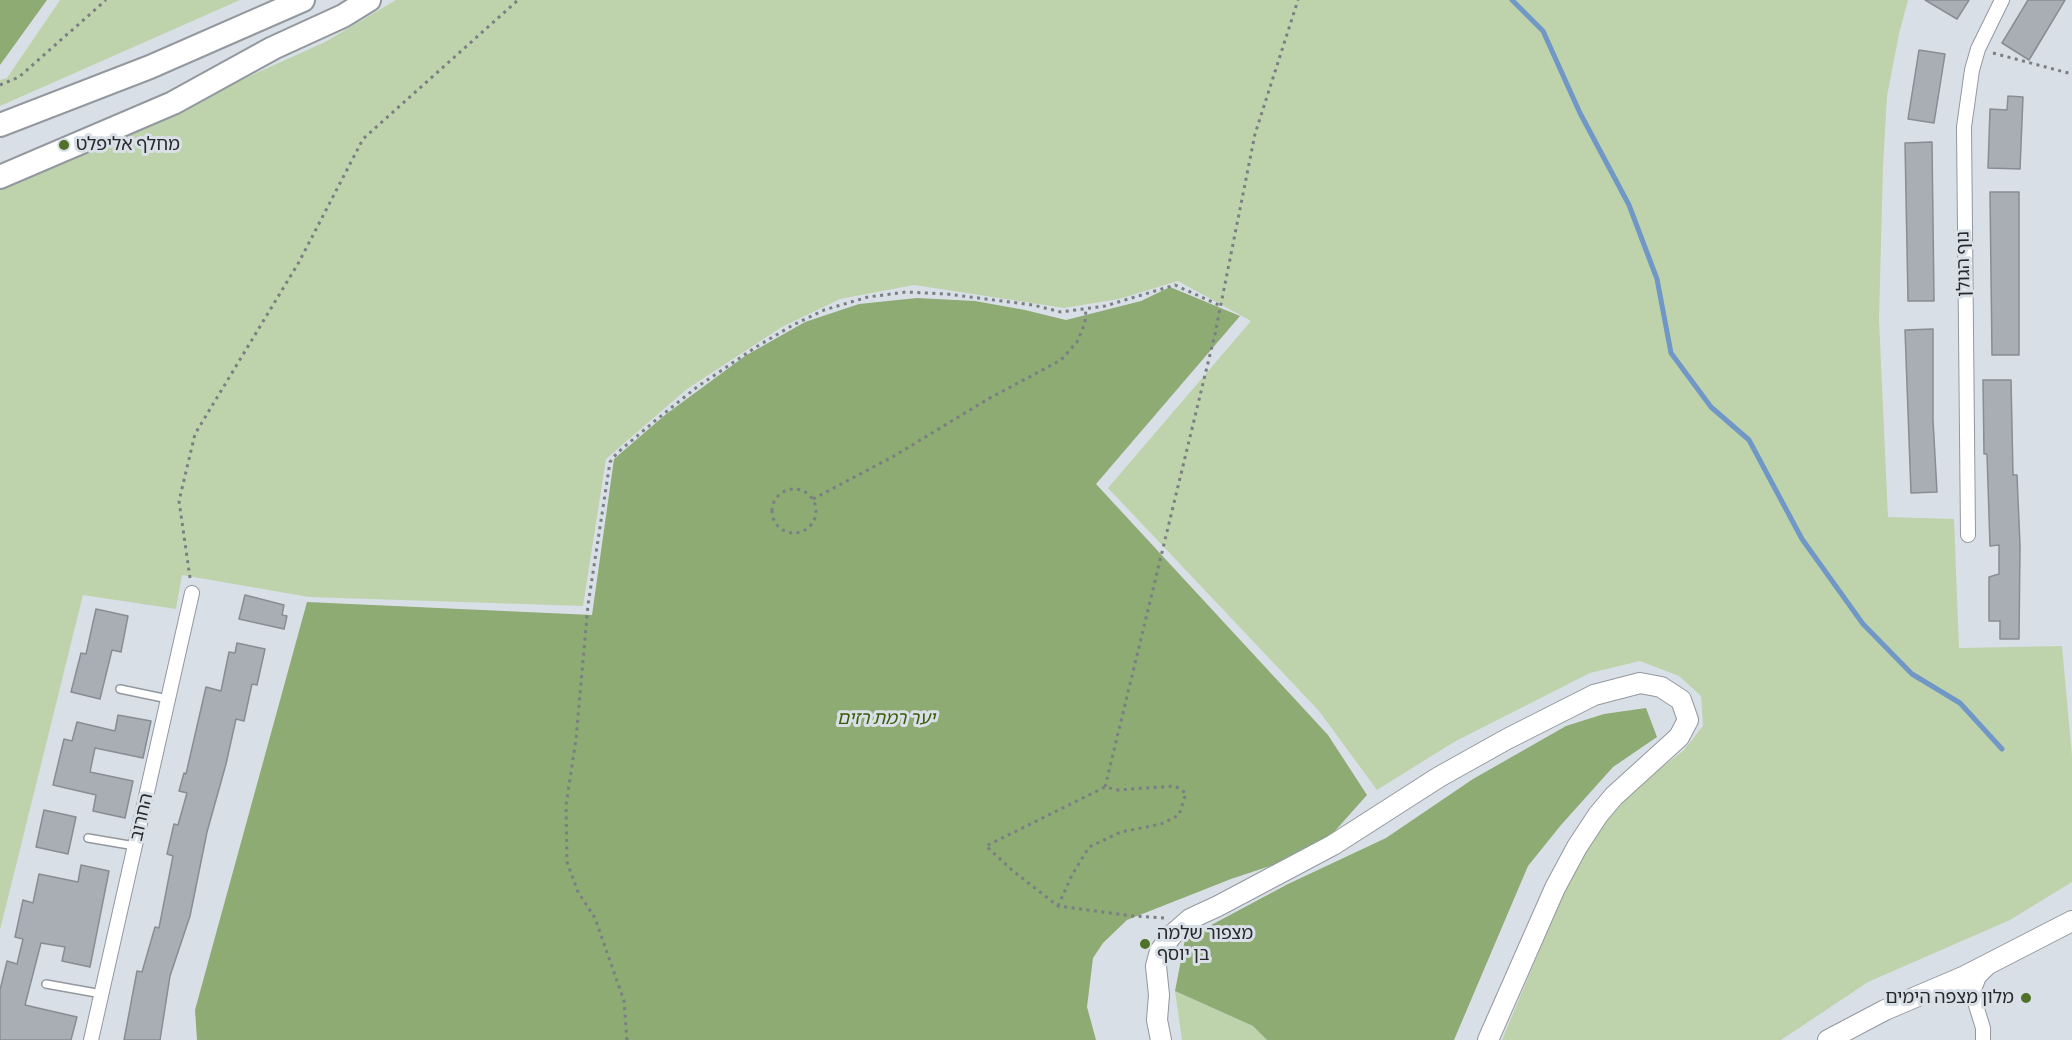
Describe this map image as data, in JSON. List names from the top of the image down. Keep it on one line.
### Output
{"streets":{"street":["נוף הגולן","החרוב"]},"parks":["יער רמת רזים"],"places":["מחלף אליפלט","מצפור שלמה בן יוסף","מלון מצפה הימים"]}
